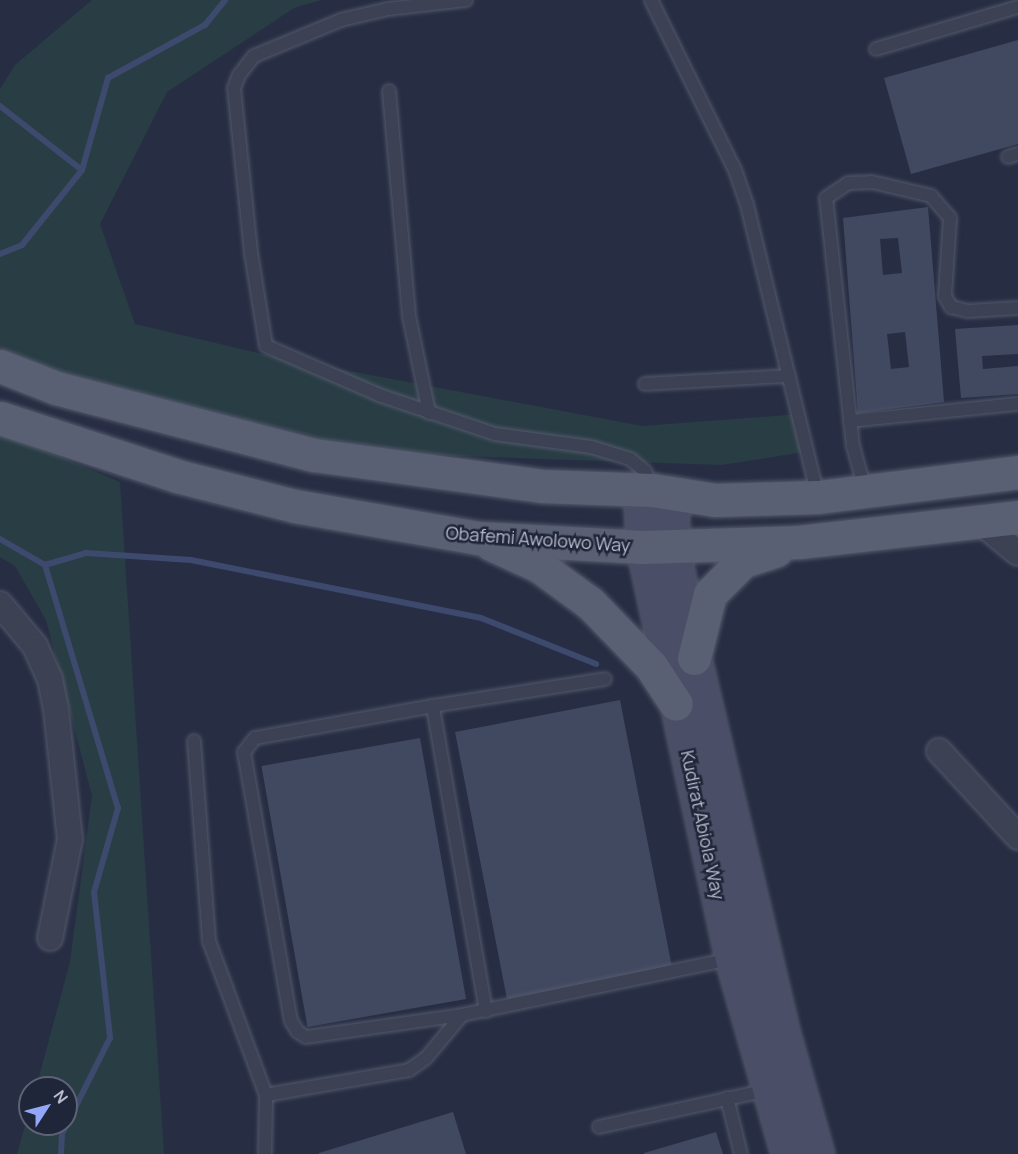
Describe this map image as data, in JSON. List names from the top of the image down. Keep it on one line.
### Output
{"streets":{"main road":["Obafemi Awolowo Way","Kudirat Abiola Way"]},"crossings":[["Obafemi Awolowo Way","Kudirat Abiola Way"]],"north":"top right"}
